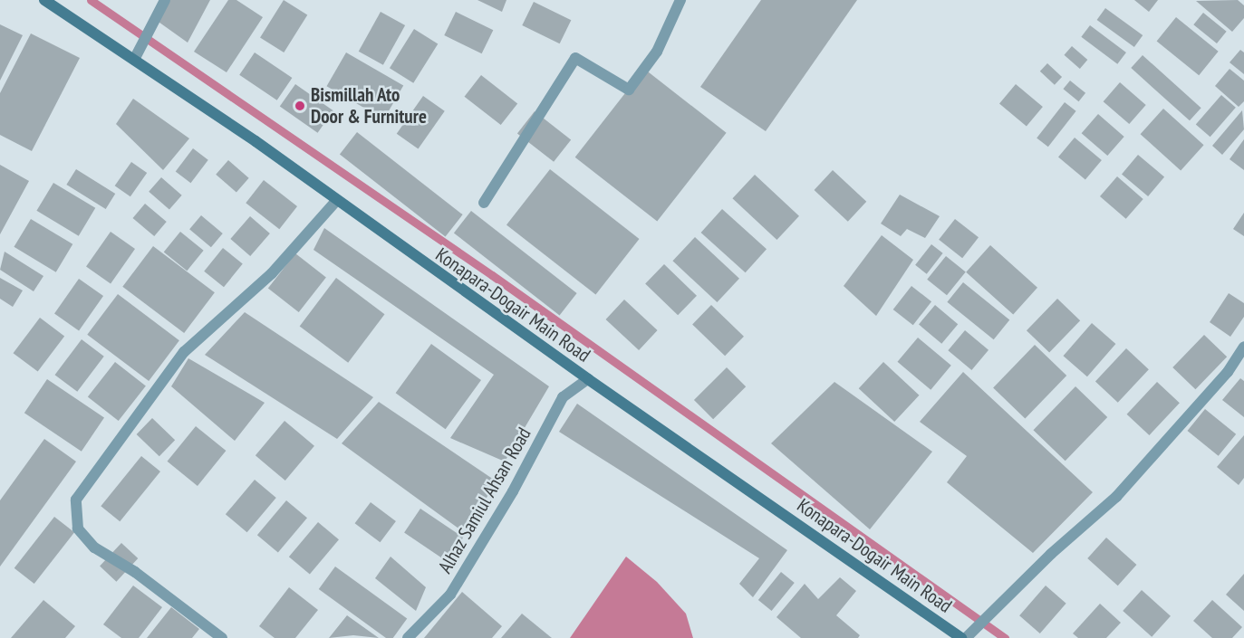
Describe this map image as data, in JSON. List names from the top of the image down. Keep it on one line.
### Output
{"streets":{"main road":["Konapara-Dogair Main Road"],"street":["Alhaz Samiul Ahsan Road"]},"crossings":[["Konapara-Dogair Main Road","Alhaz Samiul Ahsan Road"]],"places":["Bismillah Ato Door & Furniture"]}
